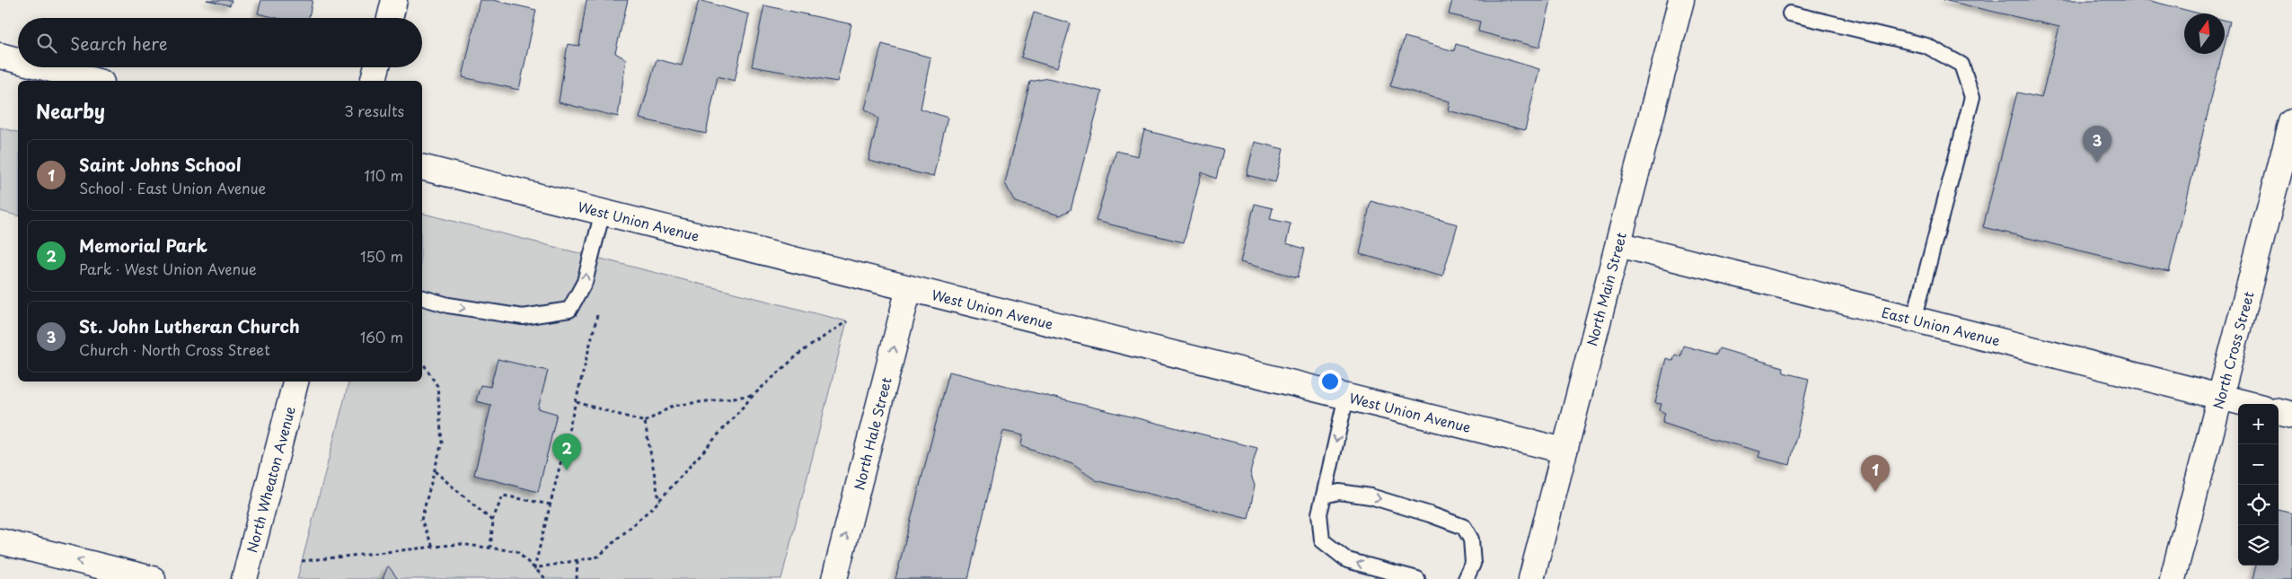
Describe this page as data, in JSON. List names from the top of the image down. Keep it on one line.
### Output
{"streets":{"street":["West Union Avenue","North Main Street","East Union Avenue","North Cross Street","North Hale Street","North Wheaton Avenue"]},"crossings":[["West Union Avenue","North Main Street"],["West Union Avenue","North Hale Street"],["North Main Street","East Union Avenue"],["East Union Avenue","North Cross Street"]],"one_way":["North Hale Street"],"north":"top","page":{"search":"Search here","heading":["Nearby","3 results"],"pins":["3","2","1"],"list":[{"mark":"1","name":"Saint Johns School","note":"School · East Union Avenue","value":"110 m"},{"mark":"2","name":"Memorial Park","note":"Park · West Union Avenue","value":"150 m"},{"mark":"3","name":"St. John Lutheran Church","note":"Church · North Cross Street","value":"160 m"}],"map_buttons":["+","−"]}}
